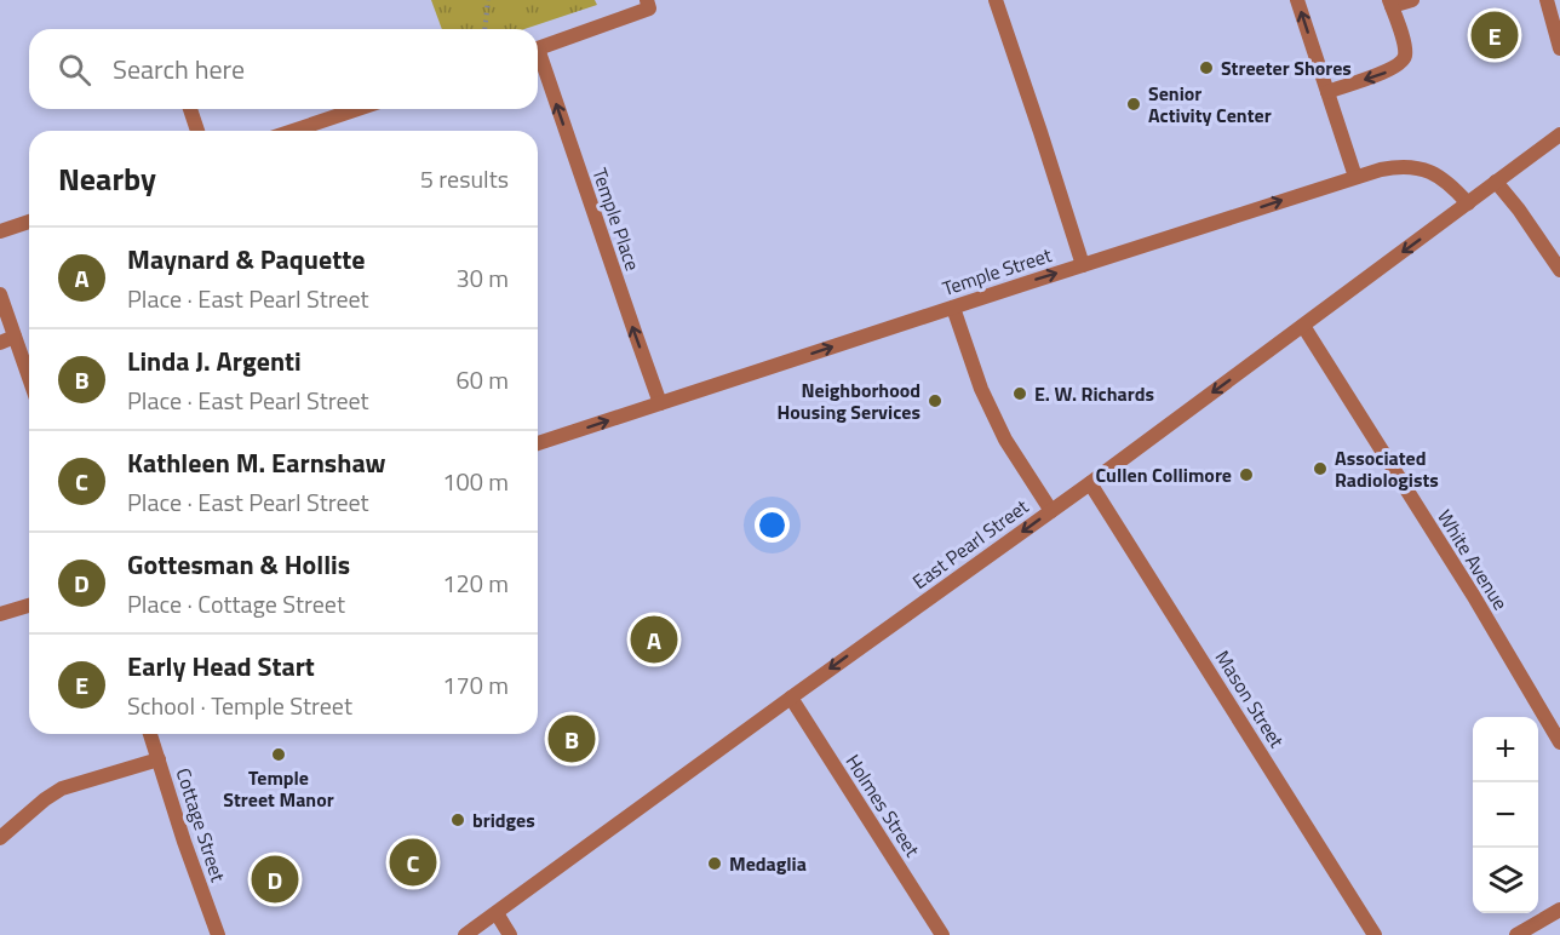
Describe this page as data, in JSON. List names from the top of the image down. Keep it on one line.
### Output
{"streets":{"street":["Temple Place","Temple Street","East Pearl Street","White Avenue","Mason Street","Holmes Street","Cottage Street"]},"crossings":[["Temple Place","Temple Street"],["Temple Street","East Pearl Street"],["East Pearl Street","White Avenue"],["East Pearl Street","Mason Street"],["East Pearl Street","Holmes Street"]],"one_way":["Temple Place","Temple Street","East Pearl Street"],"places":["Streeter Shores","Senior Activity Center","E. W. Richards","Neighborhood Housing Services","Associated Radiologists","Cullen Collimore","Temple Street Manor","bridges","Medaglia"],"page":{"pins":["E","A","B","C","D"],"search":"Search here","heading":["Nearby","5 results"],"list":[{"mark":"A","name":"Maynard & Paquette","note":"Place · East Pearl Street","value":"30 m"},{"mark":"B","name":"Linda J. Argenti","note":"Place · East Pearl Street","value":"60 m"},{"mark":"C","name":"Kathleen M. Earnshaw","note":"Place · East Pearl Street","value":"100 m"},{"mark":"D","name":"Gottesman & Hollis","note":"Place · Cottage Street","value":"120 m"},{"mark":"E","name":"Early Head Start","note":"School · Temple Street","value":"170 m"}],"map_buttons":["+","−"]}}
